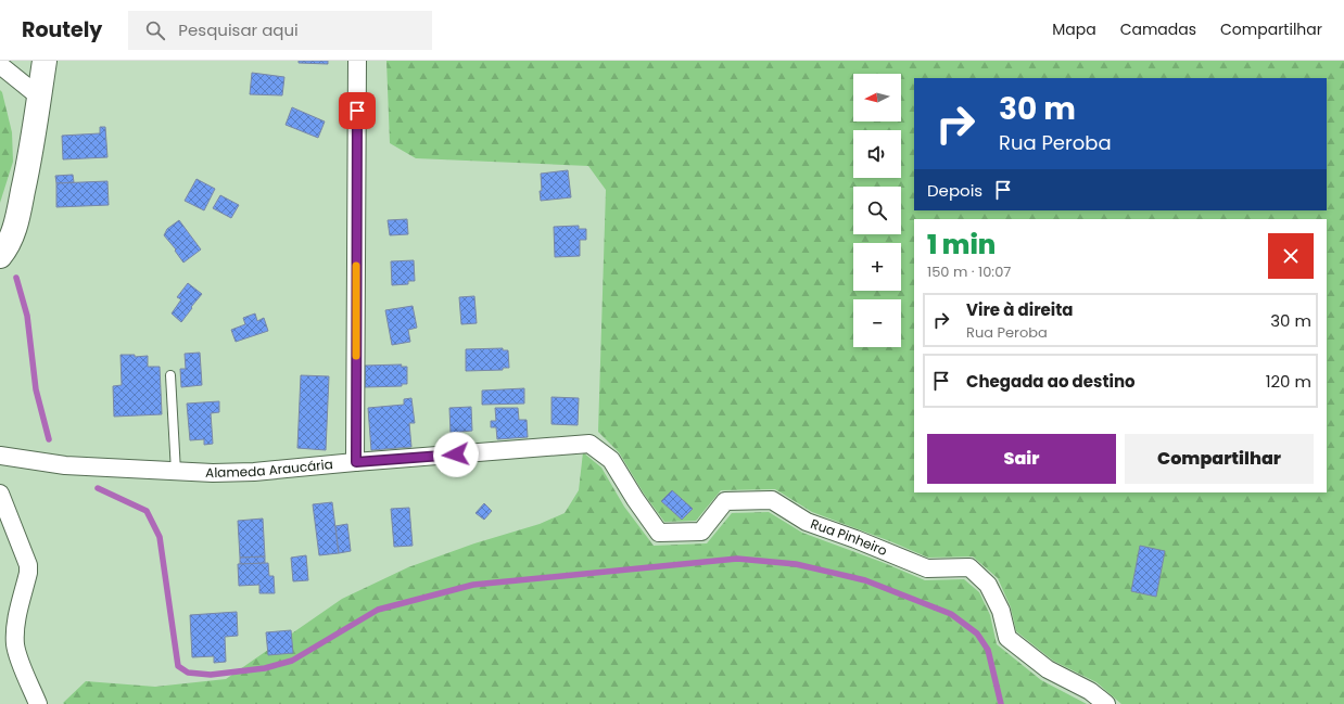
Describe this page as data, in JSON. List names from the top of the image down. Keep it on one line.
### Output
{"streets":{"street":["Alameda Araucária","Rua Pinheiro"]},"crossings":[["Alameda Araucária","Rua Pinheiro"]],"north":"left","page":{"header":"Routely","search":"Pesquisar aqui","nav":["Mapa","Camadas","Compartilhar"],"map_buttons":["+","−"],"turn":["30 m","Rua Peroba"],"then":"Depois","heading":["1 min","150 m · 10:07"],"list":[{"name":"Vire à direita","note":"Rua Peroba","value":"30 m"},{"name":"Chegada ao destino","value":"120 m"}],"buttons":["Sair","Compartilhar"]}}
